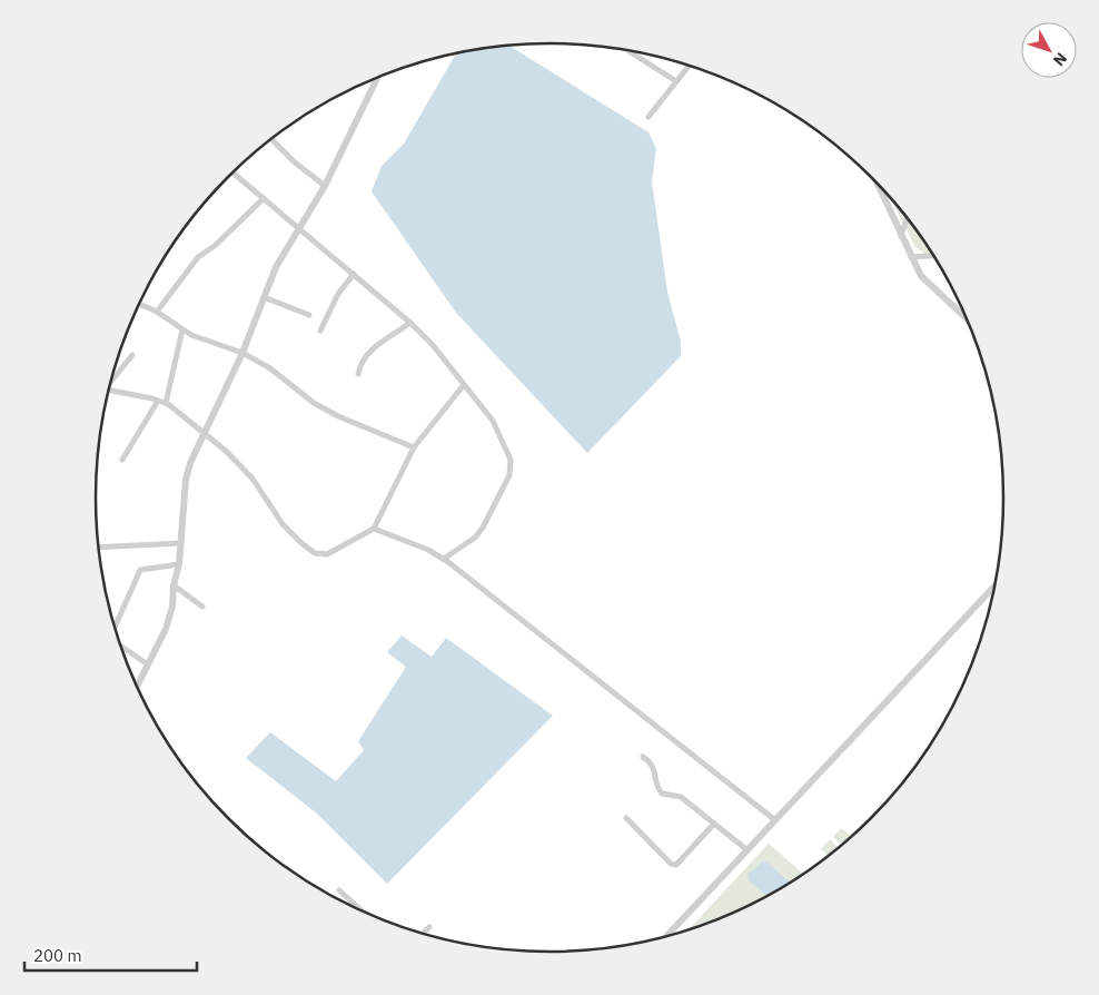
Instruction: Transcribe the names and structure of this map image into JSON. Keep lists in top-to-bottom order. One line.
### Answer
{"scale_bar":"200 m","north":"bottom right"}
